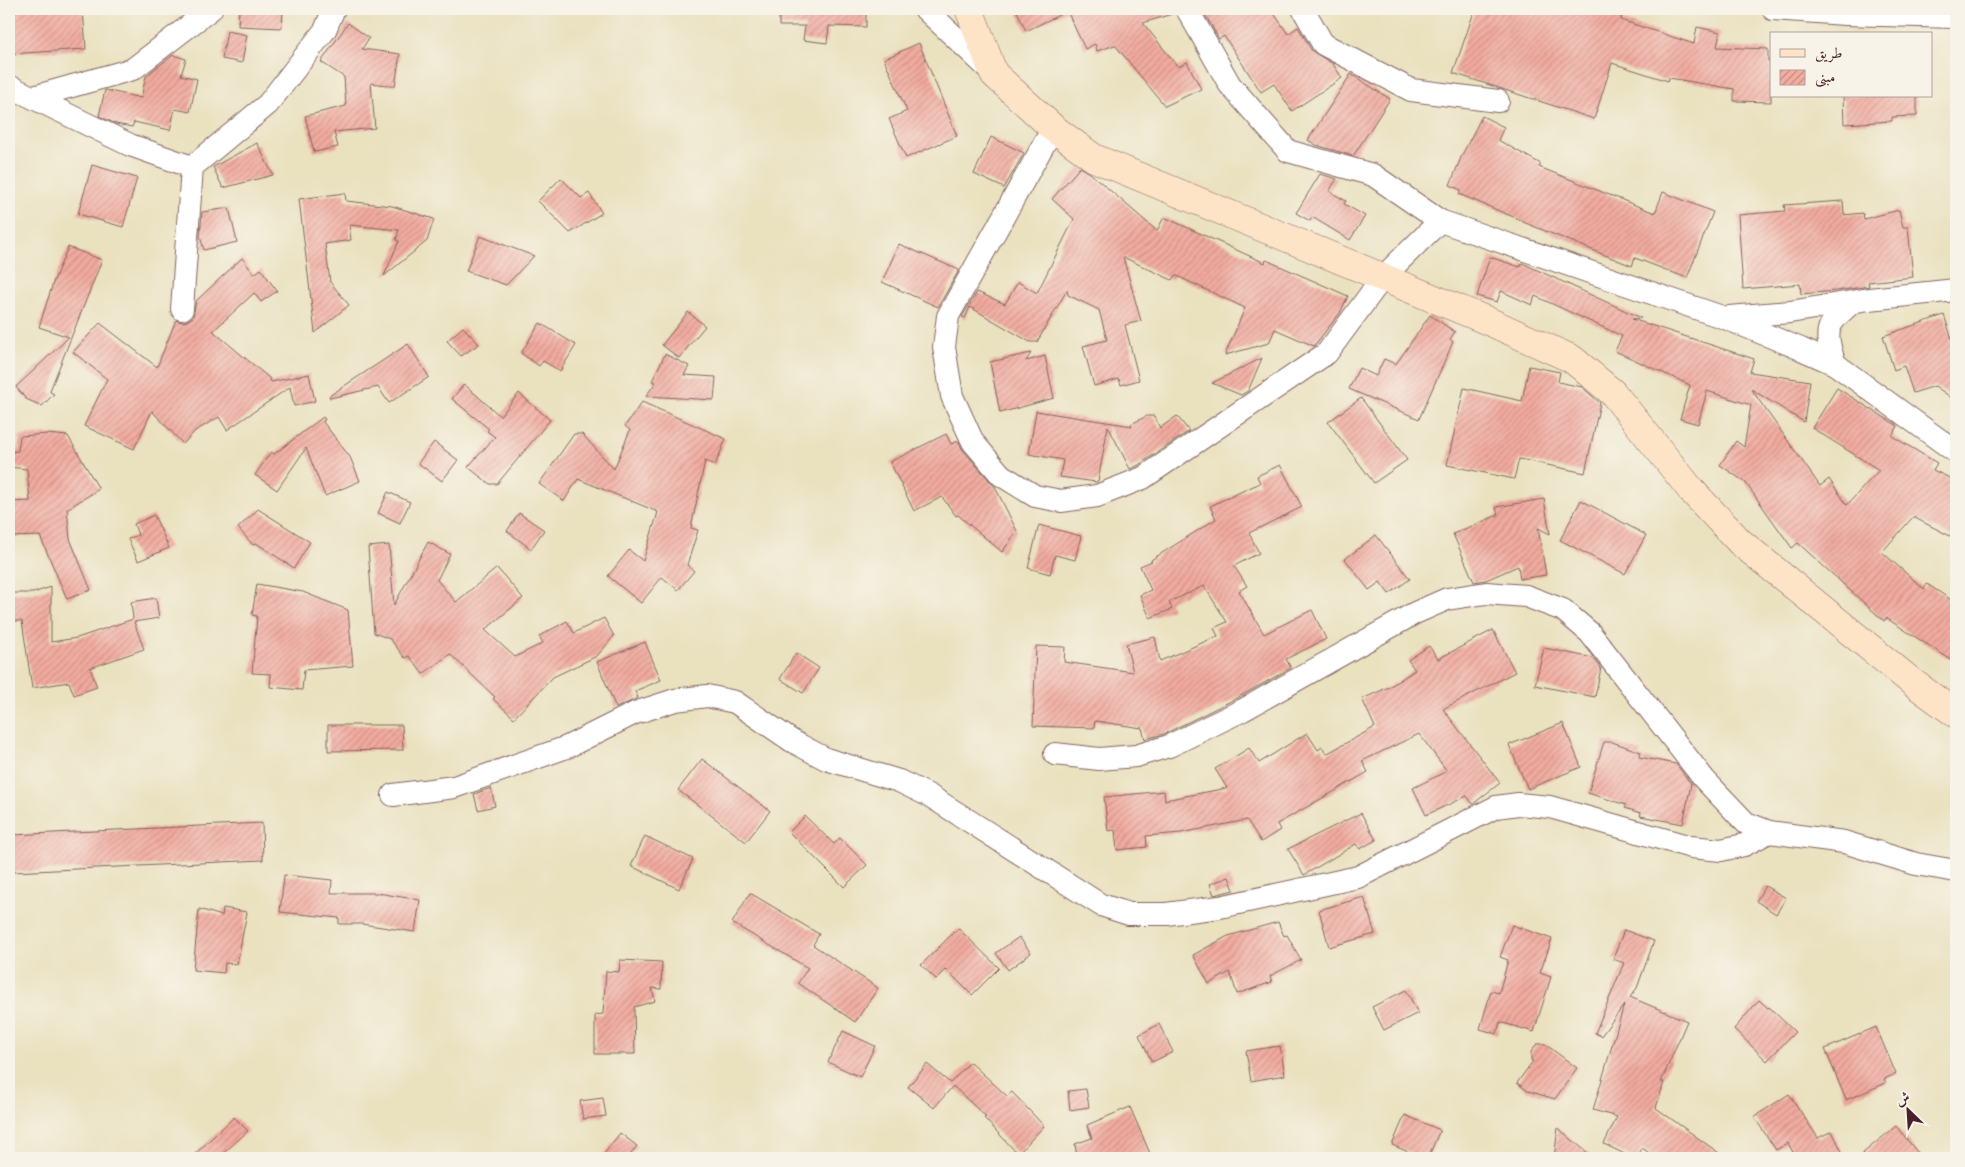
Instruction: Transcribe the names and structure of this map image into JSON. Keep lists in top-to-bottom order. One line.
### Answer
{"legend":["طريق","مبنى"],"north":"top left"}
